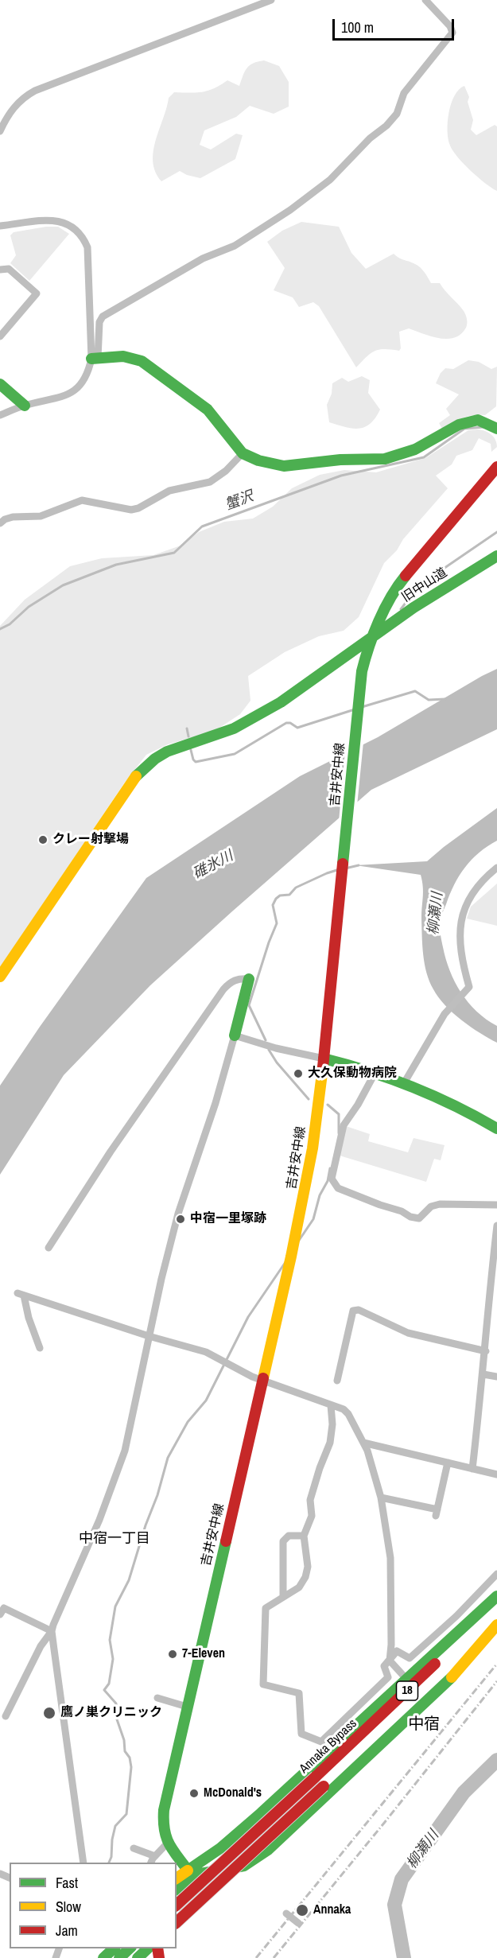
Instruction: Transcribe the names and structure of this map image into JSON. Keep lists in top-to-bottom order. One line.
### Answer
{"streets":{"main road":["旧中山道","吉井安中線","18","Annaka Bypass"]},"crossings":[["旧中山道","吉井安中線"]],"districts":["中宿一丁目","中宿"],"water":["蟹沢","碓氷川","柳瀬川"],"places":["クレー射撃場","大久保動物病院","中宿一里塚跡","7-Eleven","鷹ノ巣クリニック","McDonald's","Annaka"],"legend":["Fast","Slow","Jam"],"scale_bar":"100 m"}
